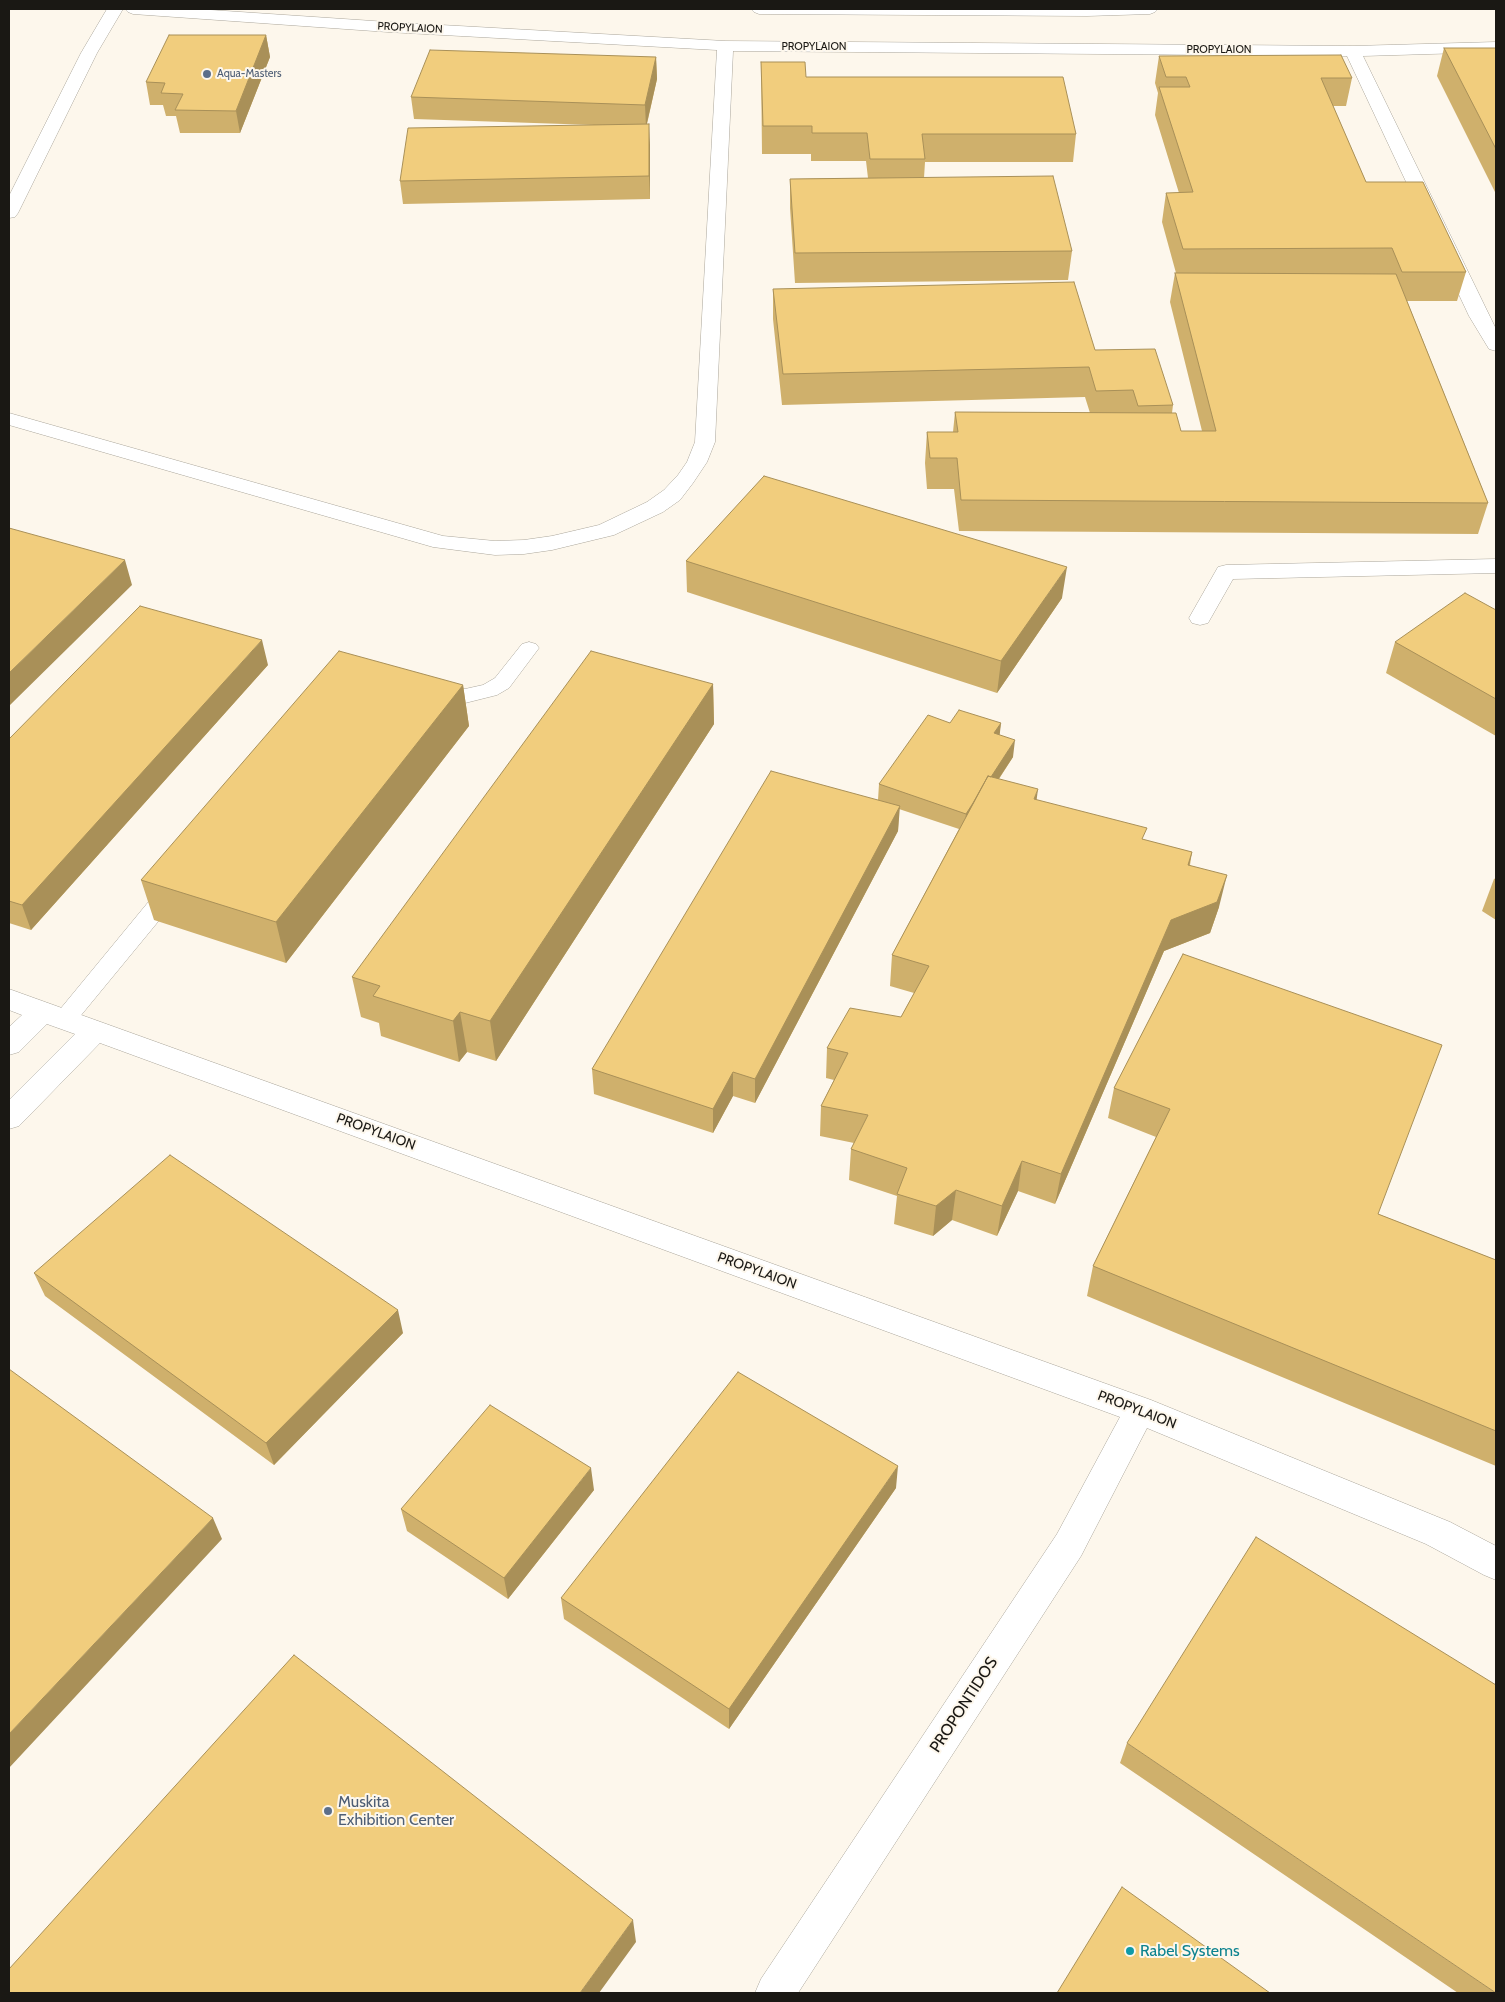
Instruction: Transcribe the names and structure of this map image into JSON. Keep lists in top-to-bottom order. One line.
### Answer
{"streets":{"main road":["PROPYLAION","PROPONTIDOS"]},"crossings":[["PROPYLAION","PROPONTIDOS"]],"places":["Aqua-Masters","Muskita Exhibition Center","Rabel Systems"]}
